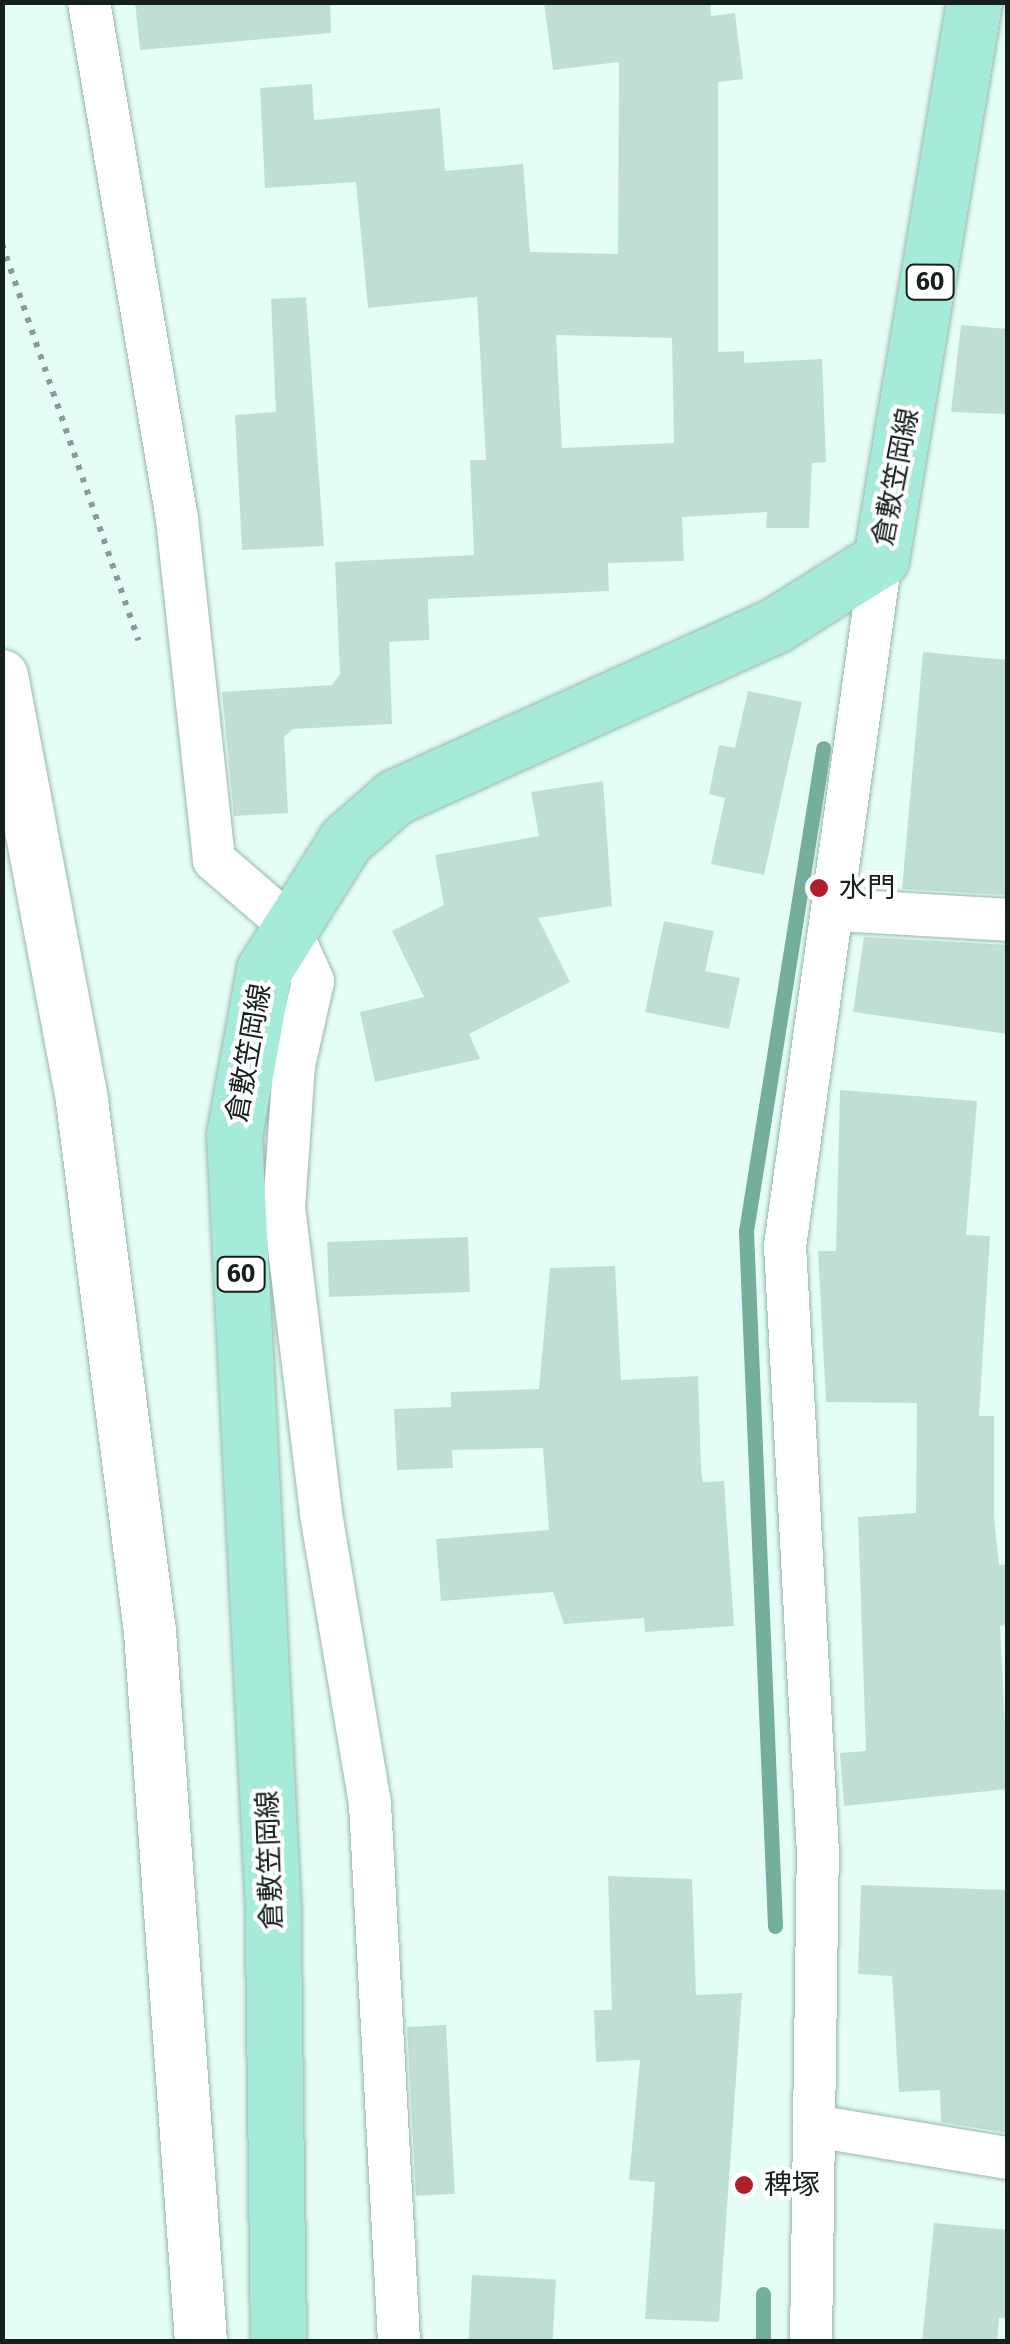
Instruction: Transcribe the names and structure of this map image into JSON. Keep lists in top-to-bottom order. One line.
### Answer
{"streets":{"main road":["60","倉敷笠岡線"]},"places":["水門","稗塚"]}
